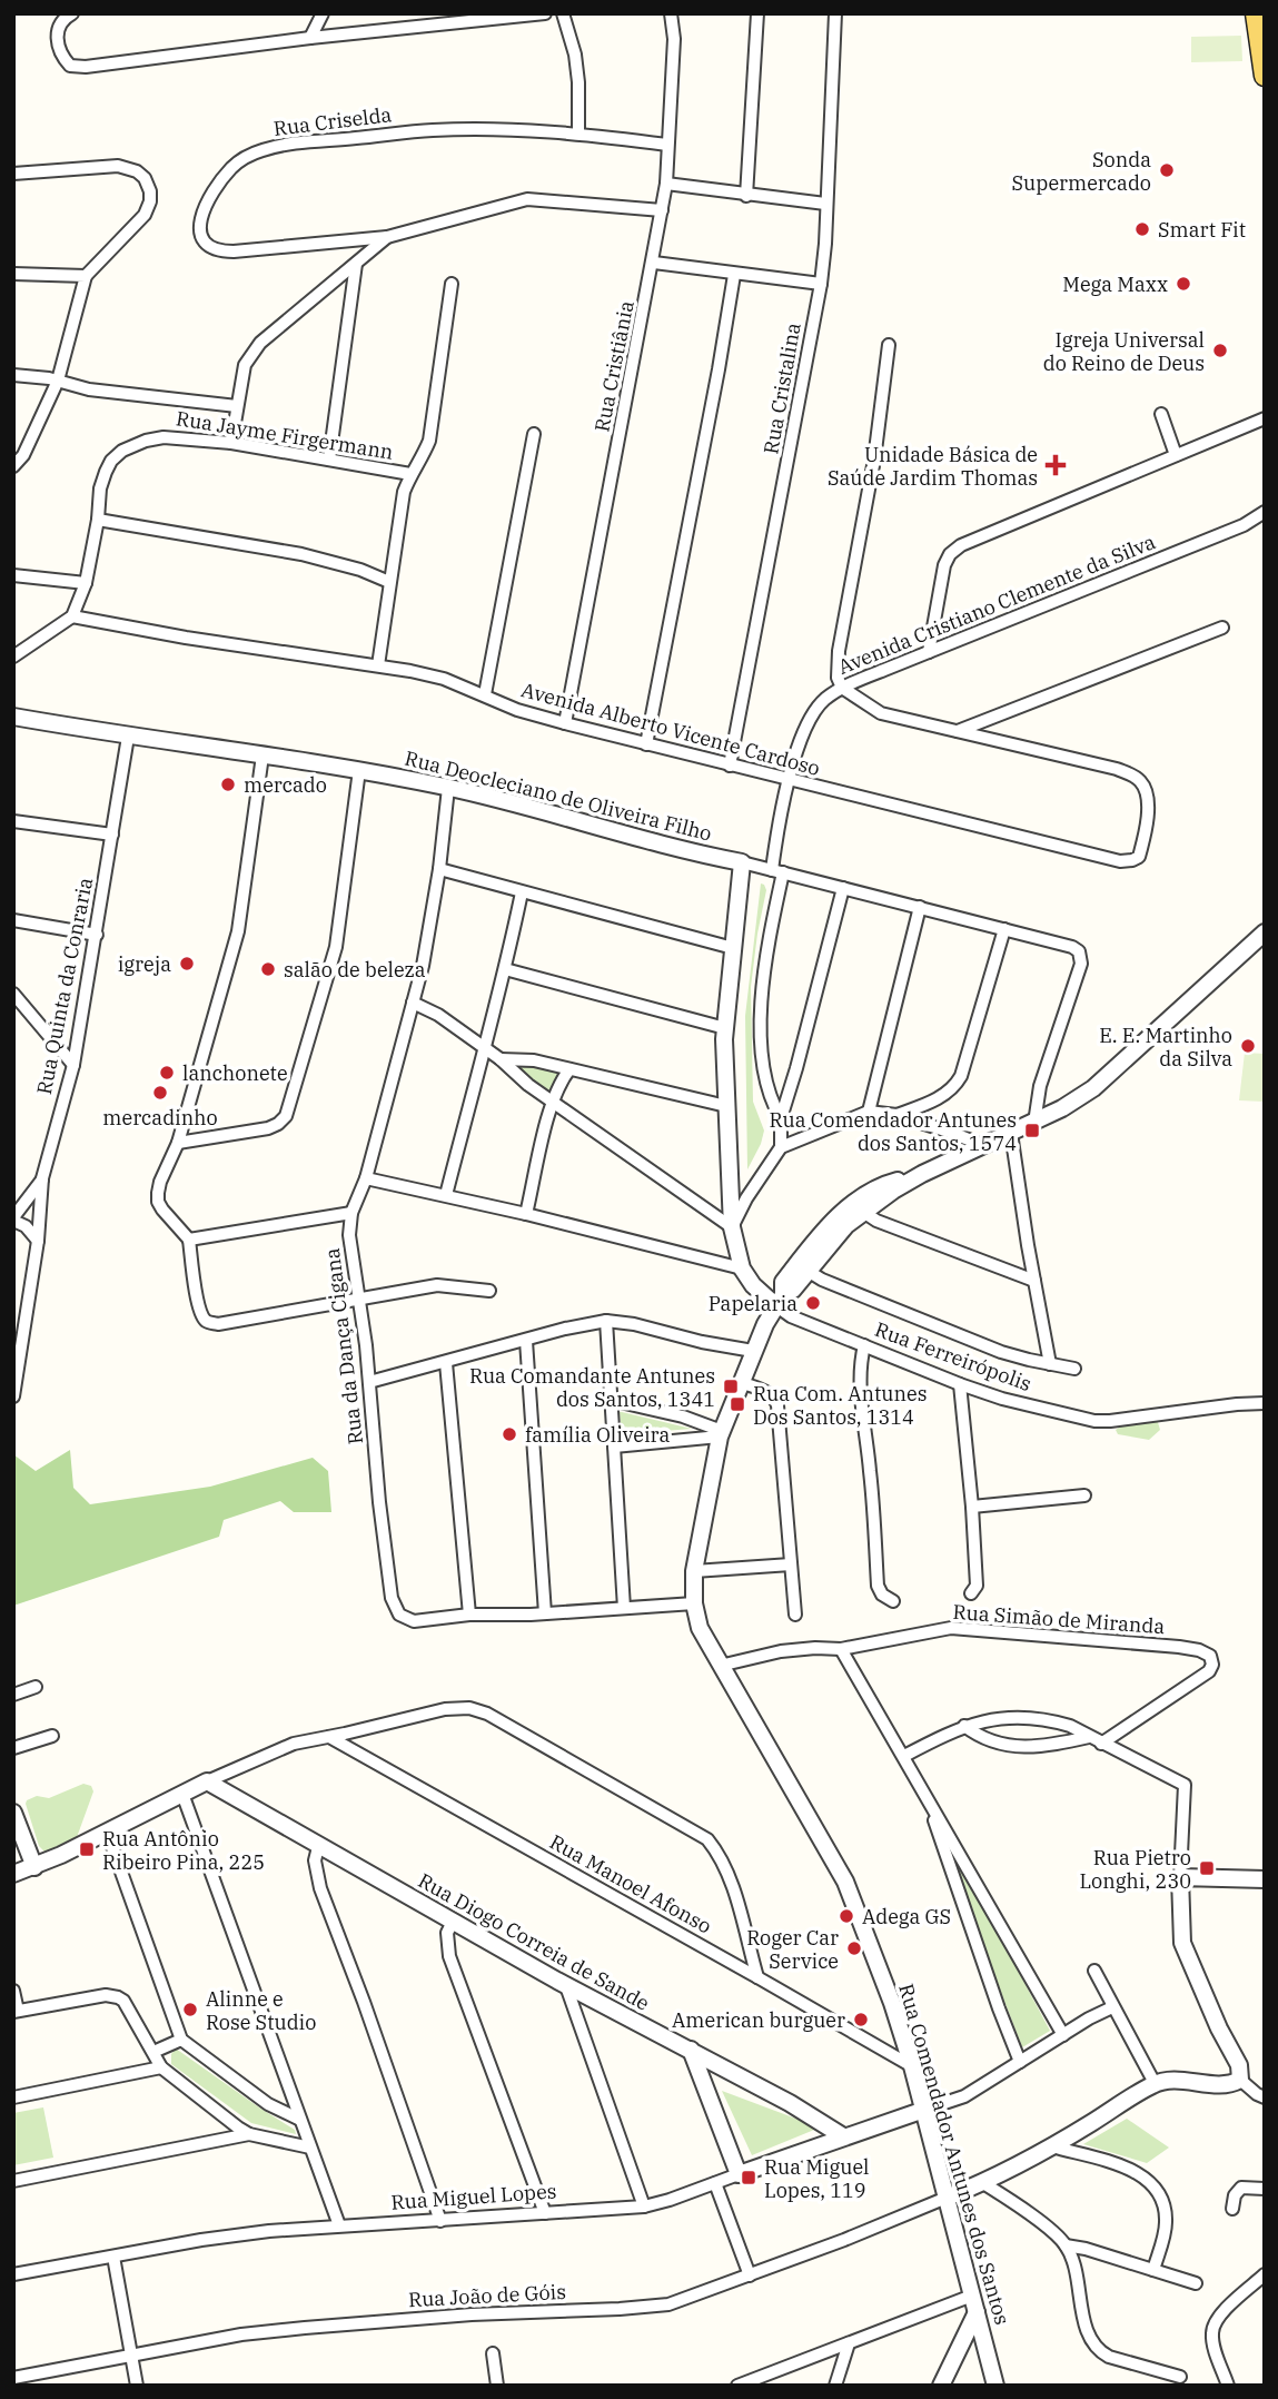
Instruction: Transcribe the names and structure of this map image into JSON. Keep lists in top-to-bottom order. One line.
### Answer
{"streets":{"street":["Rua Criselda","Rua Cristiânia","Rua Cristalina","Rua Jayme Firgermann","Avenida Cristiano Clemente da Silva","Avenida Alberto Vicente Cardoso","Rua Deocleciano de Oliveira Filho","Rua Quinta da Conraria","Rua da Dança Cigana","Rua Ferreirópolis","Rua Simão de Miranda","Rua Manoel Afonso","Rua Diogo Correia de Sande","Rua Comendador Antunes dos Santos","Rua Miguel Lopes","Rua João de Góis"]},"crossings":[["Rua Criselda","Rua Cristiânia"],["Rua Cristiânia","Avenida Alberto Vicente Cardoso"],["Rua Cristalina","Avenida Alberto Vicente Cardoso"],["Rua Jayme Firgermann","Avenida Alberto Vicente Cardoso"],["Avenida Cristiano Clemente da Silva","Avenida Alberto Vicente Cardoso"],["Avenida Cristiano Clemente da Silva","Rua Deocleciano de Oliveira Filho"],["Rua Deocleciano de Oliveira Filho","Rua Quinta da Conraria"],["Rua Deocleciano de Oliveira Filho","Rua da Dança Cigana"],["Rua Deocleciano de Oliveira Filho","Rua Comendador Antunes dos Santos"],["Rua da Dança Cigana","Rua Comendador Antunes dos Santos"],["Rua Ferreirópolis","Rua Comendador Antunes dos Santos"],["Rua Simão de Miranda","Rua Comendador Antunes dos Santos"],["Rua Manoel Afonso","Rua Comendador Antunes dos Santos"],["Rua Diogo Correia de Sande","Rua Miguel Lopes"],["Rua Comendador Antunes dos Santos","Rua Miguel Lopes"],["Rua Comendador Antunes dos Santos","Rua João de Góis"]],"places":{"other":["Sonda Supermercado","Smart Fit","Mega Maxx","Igreja Universal do Reino de Deus","mercado","igreja","salão de beleza","E. E. Martinho da Silva","lanchonete","mercadinho","Papelaria","família Oliveira","Adega GS","Roger Car Service","Alinne e Rose Studio","American burguer"],"health":["Unidade Básica de Saúde Jardim Thomas"],"transit":["Rua Comendador Antunes dos Santos, 1574","Rua Comandante Antunes dos Santos, 1341","Rua Com. Antunes Dos Santos, 1314","Rua Antônio Ribeiro Pina, 225","Rua Pietro Longhi, 230","Rua Miguel Lopes, 119"]}}
